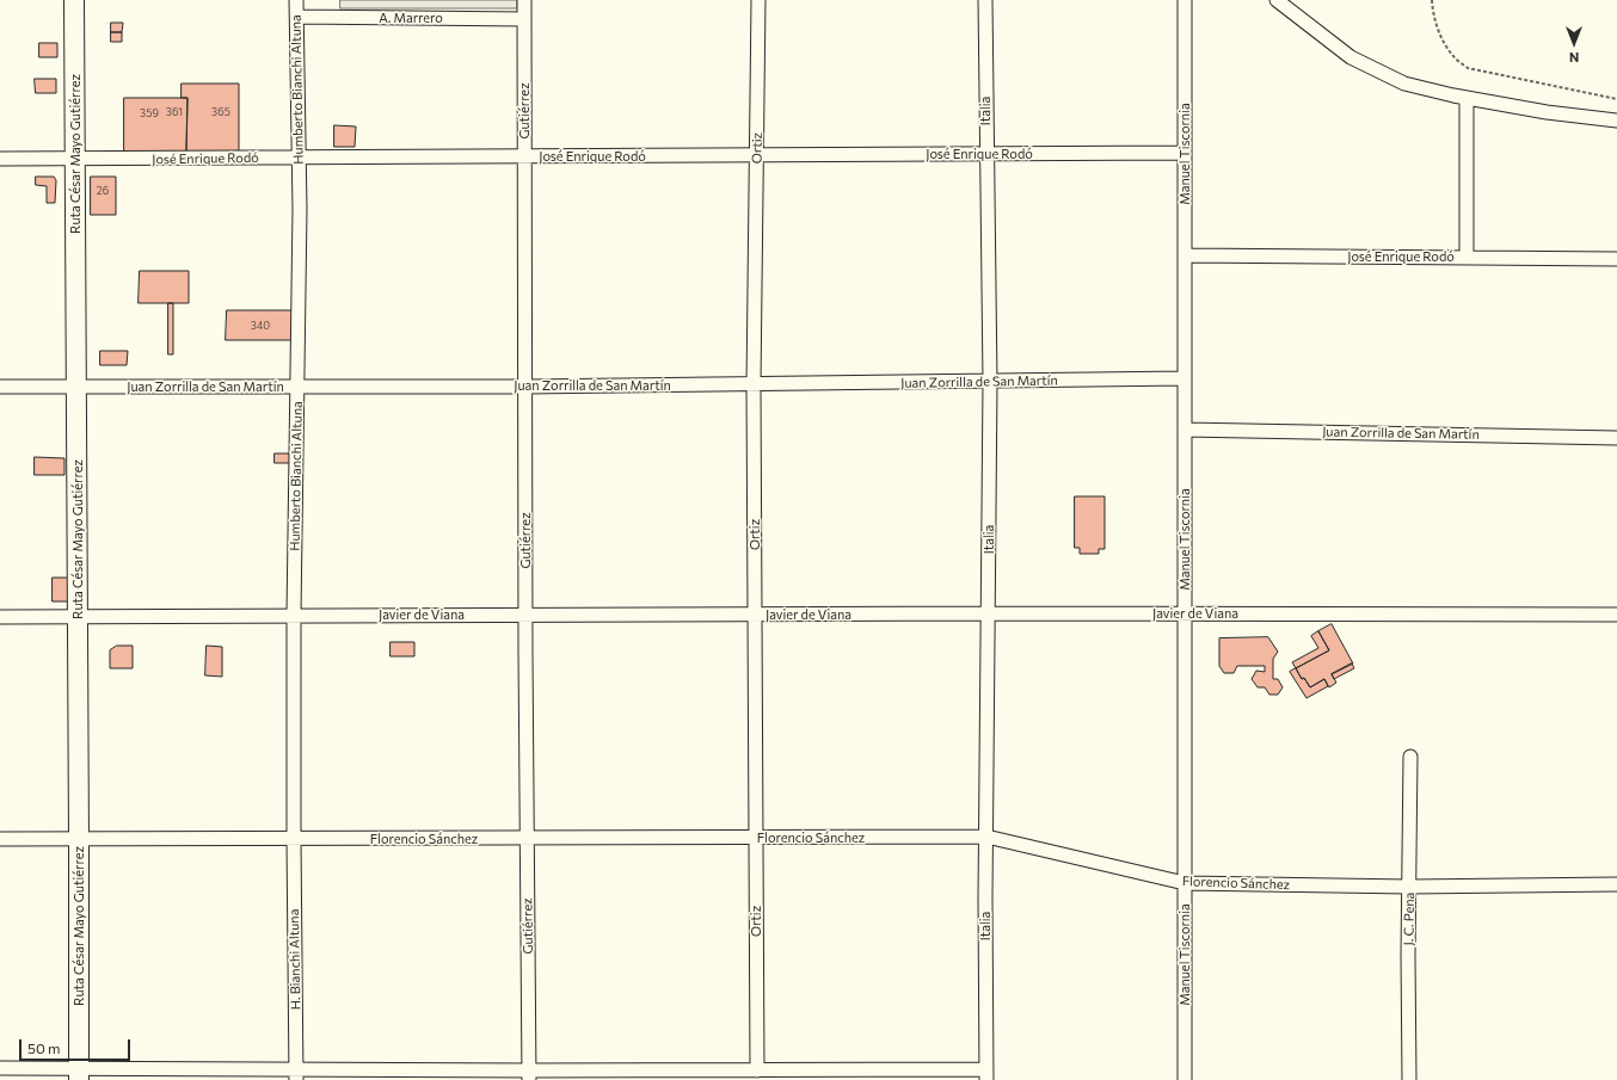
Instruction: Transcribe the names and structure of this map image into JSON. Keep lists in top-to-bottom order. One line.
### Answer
{"streets":{"street":["A. Marrero","Humberto Bianchi Altuna","Gutiérrez","Italia","Ortiz","Ruta César Mayo Gutiérrez","José Enrique Rodó","Manuel Tiscornia","Juan Zorrilla de San Martín","Javier de Viana","Florencio Sánchez","J. C. Pena","H. Bianchi Altuna"]},"crossings":[["A. Marrero","Humberto Bianchi Altuna"],["A. Marrero","Gutiérrez"],["Humberto Bianchi Altuna","José Enrique Rodó"],["Humberto Bianchi Altuna","Juan Zorrilla de San Martín"],["Humberto Bianchi Altuna","Javier de Viana"],["Humberto Bianchi Altuna","Florencio Sánchez"],["Humberto Bianchi Altuna","H. Bianchi Altuna"],["Gutiérrez","José Enrique Rodó"],["Gutiérrez","Juan Zorrilla de San Martín"],["Gutiérrez","Javier de Viana"],["Gutiérrez","Florencio Sánchez"],["Italia","José Enrique Rodó"],["Italia","Juan Zorrilla de San Martín"],["Italia","Javier de Viana"],["Italia","Florencio Sánchez"],["Ortiz","José Enrique Rodó"],["Ortiz","Juan Zorrilla de San Martín"],["Ortiz","Javier de Viana"],["Ortiz","Florencio Sánchez"],["Ruta César Mayo Gutiérrez","José Enrique Rodó"],["Ruta César Mayo Gutiérrez","Juan Zorrilla de San Martín"],["Ruta César Mayo Gutiérrez","Javier de Viana"],["Ruta César Mayo Gutiérrez","Florencio Sánchez"],["José Enrique Rodó","Manuel Tiscornia"],["Manuel Tiscornia","Juan Zorrilla de San Martín"],["Manuel Tiscornia","Javier de Viana"],["Manuel Tiscornia","Florencio Sánchez"],["Florencio Sánchez","J. C. Pena"],["Florencio Sánchez","H. Bianchi Altuna"]],"house_numbers":["361","365","359","26","340"],"scale_bar":"50 m","north":"bottom"}
